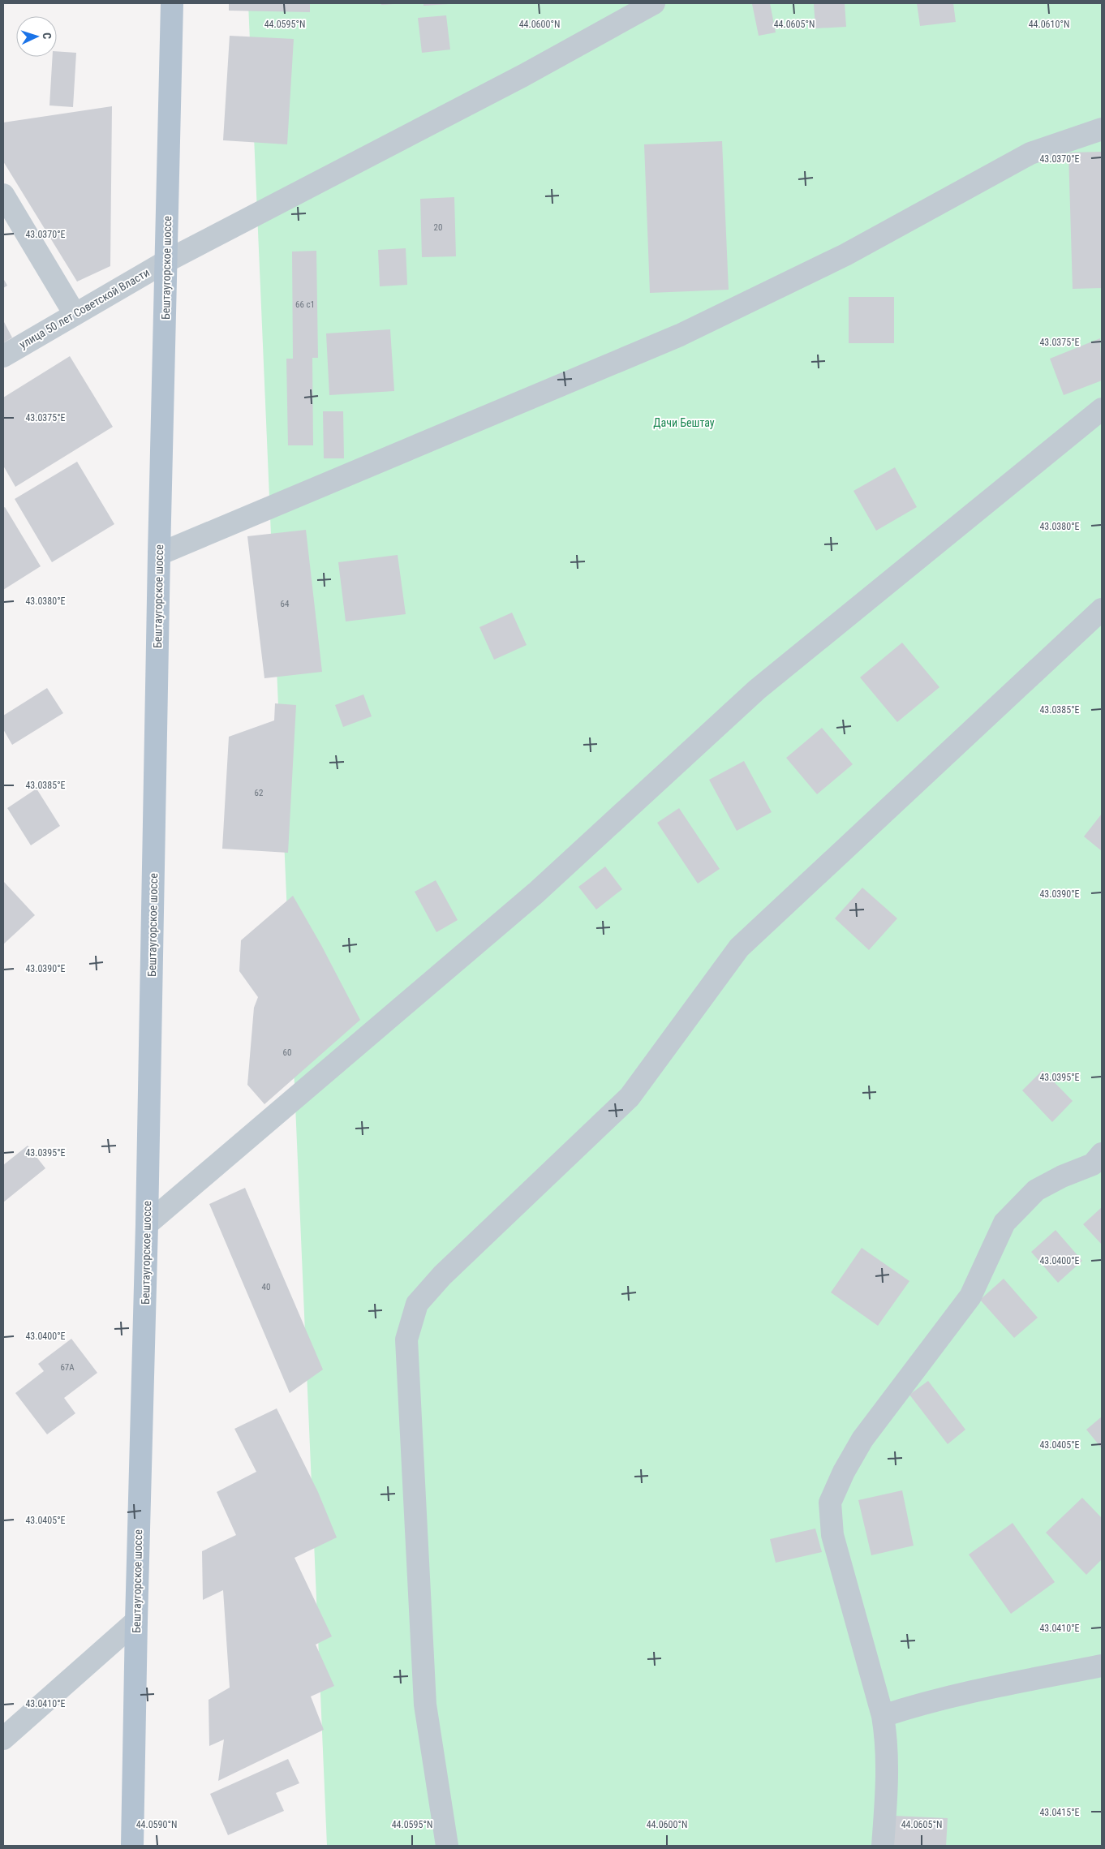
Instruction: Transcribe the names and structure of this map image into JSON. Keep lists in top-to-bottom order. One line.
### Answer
{"streets":{"main road":["Бештаугорское шоссе"],"street":["улица 50 лет Советской Власти"]},"crossings":[["Бештаугорское шоссе","улица 50 лет Советской Власти"]],"parks":["Дачи Бештау"],"house_numbers":["20","66 с1","64","62","60","40","67А"],"north":"right","coordinates":["44.0595°N","44.0600°N","44.0605°N","44.0610°N","43.0370°E","43.0375°E","43.0380°E","43.0385°E","43.0390°E","43.0395°E","43.0400°E","43.0405°E","43.0410°E","43.0415°E","44.0590°N"]}
